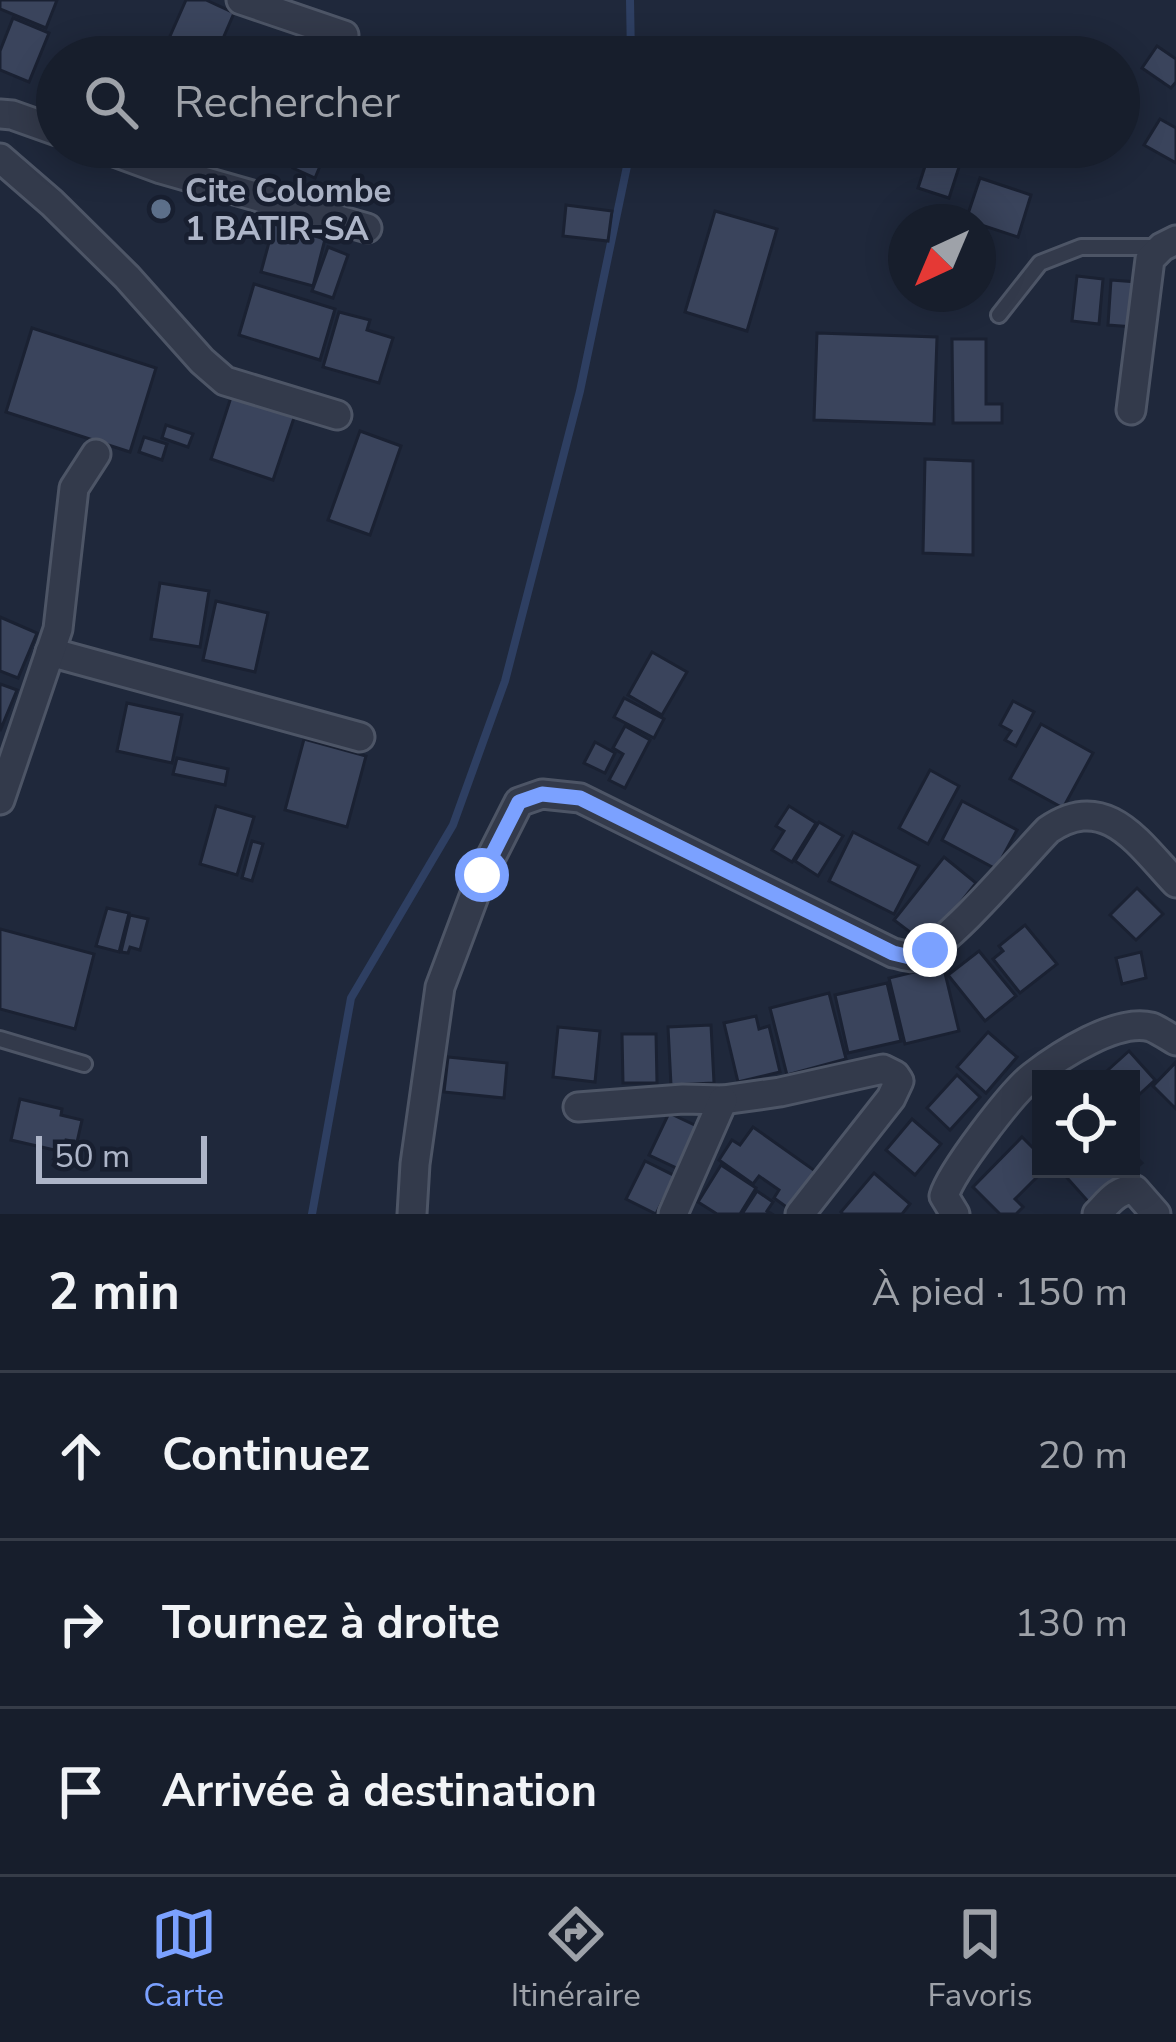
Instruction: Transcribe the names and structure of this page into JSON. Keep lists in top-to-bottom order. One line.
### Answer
{"places":["Cite Colombe 1 BATIR-SA"],"scale_bar":"50 m","north":"bottom left","page":{"search":"Rechercher","scale":"50 m","heading":["2 min","À pied · 150 m"],"list":[["Continuez","20 m"],["Tournez à droite","130 m"],"Arrivée à destination"],"nav":["Carte","Itinéraire","Favoris"]}}
